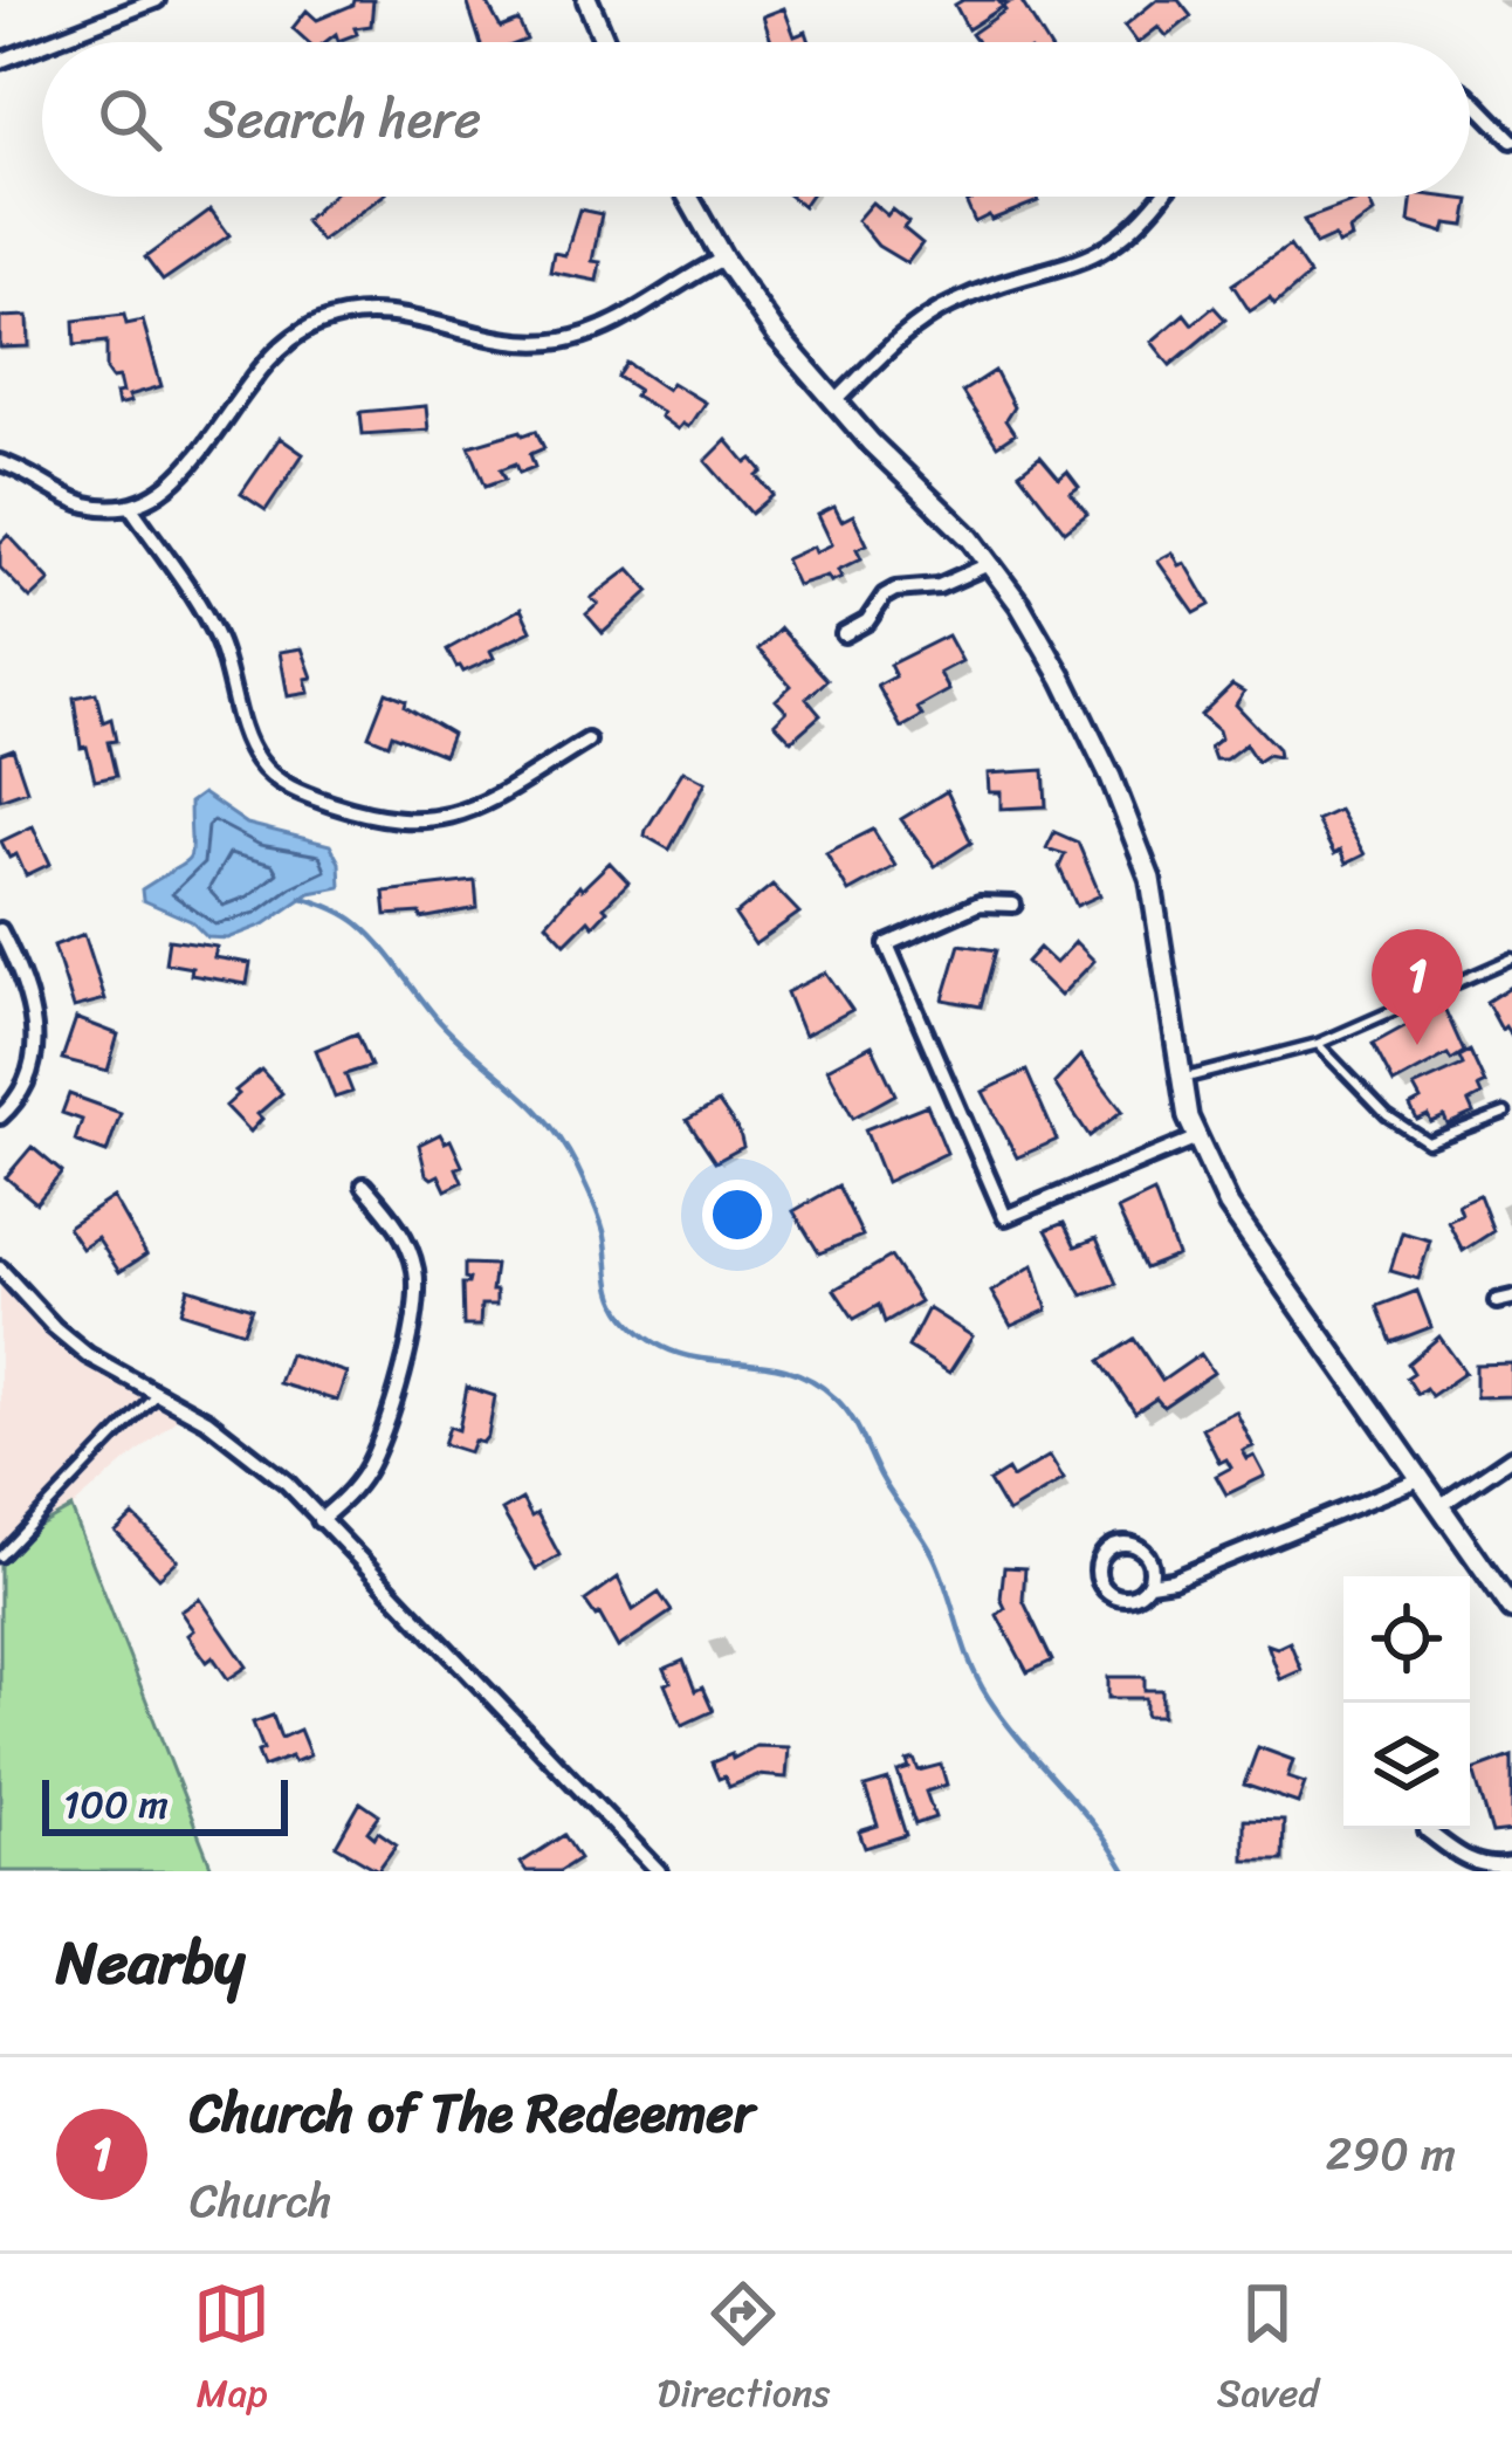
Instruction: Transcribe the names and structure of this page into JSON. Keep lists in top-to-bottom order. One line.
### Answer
{"scale_bar":"100 m","page":{"search":"Search here","pins":"1","scale":"100 m","heading":"Nearby","list":[{"mark":"1","name":"Church of The Redeemer","note":"Church","value":"290 m"}],"nav":["Map","Directions","Saved"]}}
